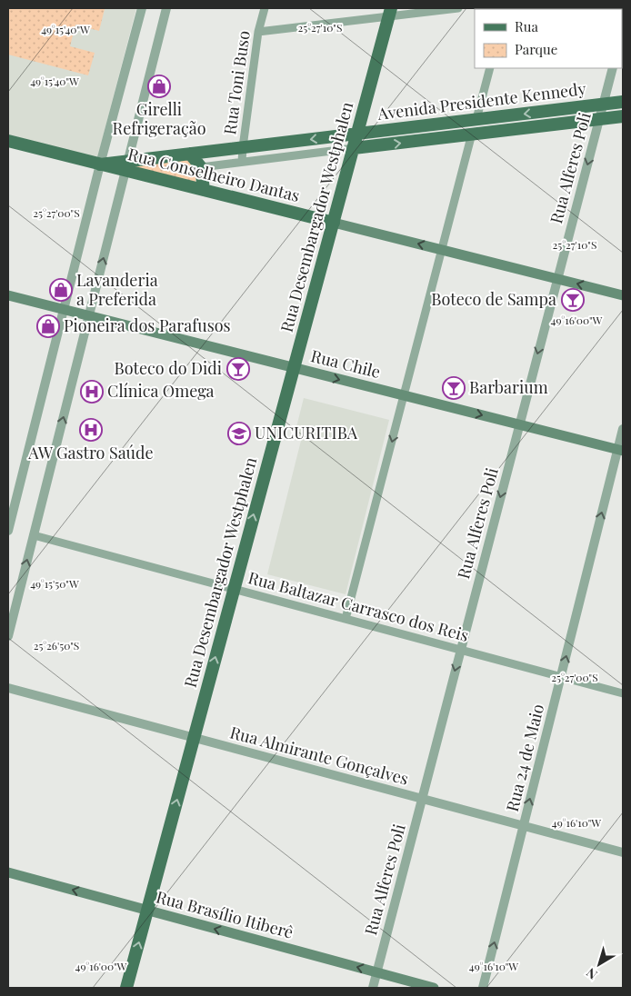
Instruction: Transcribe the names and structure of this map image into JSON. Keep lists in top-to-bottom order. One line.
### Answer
{"streets":{"main road":["Avenida Presidente Kennedy","Rua Conselheiro Dantas","Rua Desembargador Westphalen","Rua Chile","Rua Brasílio Itiberê"],"street":["Rua Toni Buso","Rua Alferes Poli","Rua Baltazar Carrasco dos Reis","Rua Almirante Gonçalves","Rua 24 de Maio"]},"crossings":[["Rua Toni Buso","Avenida Presidente Kennedy"],["Avenida Presidente Kennedy","Rua Alferes Poli"],["Avenida Presidente Kennedy","Rua Conselheiro Dantas"],["Avenida Presidente Kennedy","Rua Desembargador Westphalen"],["Rua Alferes Poli","Rua Conselheiro Dantas"],["Rua Alferes Poli","Rua Chile"],["Rua Alferes Poli","Rua Baltazar Carrasco dos Reis"],["Rua Alferes Poli","Rua Almirante Gonçalves"],["Rua Alferes Poli","Rua Brasílio Itiberê"],["Rua Conselheiro Dantas","Rua Desembargador Westphalen"],["Rua Desembargador Westphalen","Rua Chile"],["Rua Desembargador Westphalen","Rua Baltazar Carrasco dos Reis"],["Rua Desembargador Westphalen","Rua Almirante Gonçalves"],["Rua Desembargador Westphalen","Rua Brasílio Itiberê"],["Rua Chile","Rua 24 de Maio"],["Rua Baltazar Carrasco dos Reis","Rua 24 de Maio"],["Rua Almirante Gonçalves","Rua 24 de Maio"]],"one_way":["Rua Alferes Poli","Rua Desembargador Westphalen","Rua Chile","Rua 24 de Maio","Rua Brasílio Itiberê"],"places":{"shop":["Girelli Refrigeração","Lavanderia a Preferida","Pioneira dos Parafusos"],"bar":["Boteco de Sampa","Boteco do Didi","Barbarium"],"hospital":["Clínica Omega","AW Gastro Saúde"],"school or university":["UNICURITIBA"]},"legend":["Rua","Parque"],"north":"bottom left","coordinates":["25°27'10\"S","49°15'40\"W","25°27'00\"S","49°16'00\"W","49°15'50\"W","25°26'50\"S","49°16'10\"W"]}
